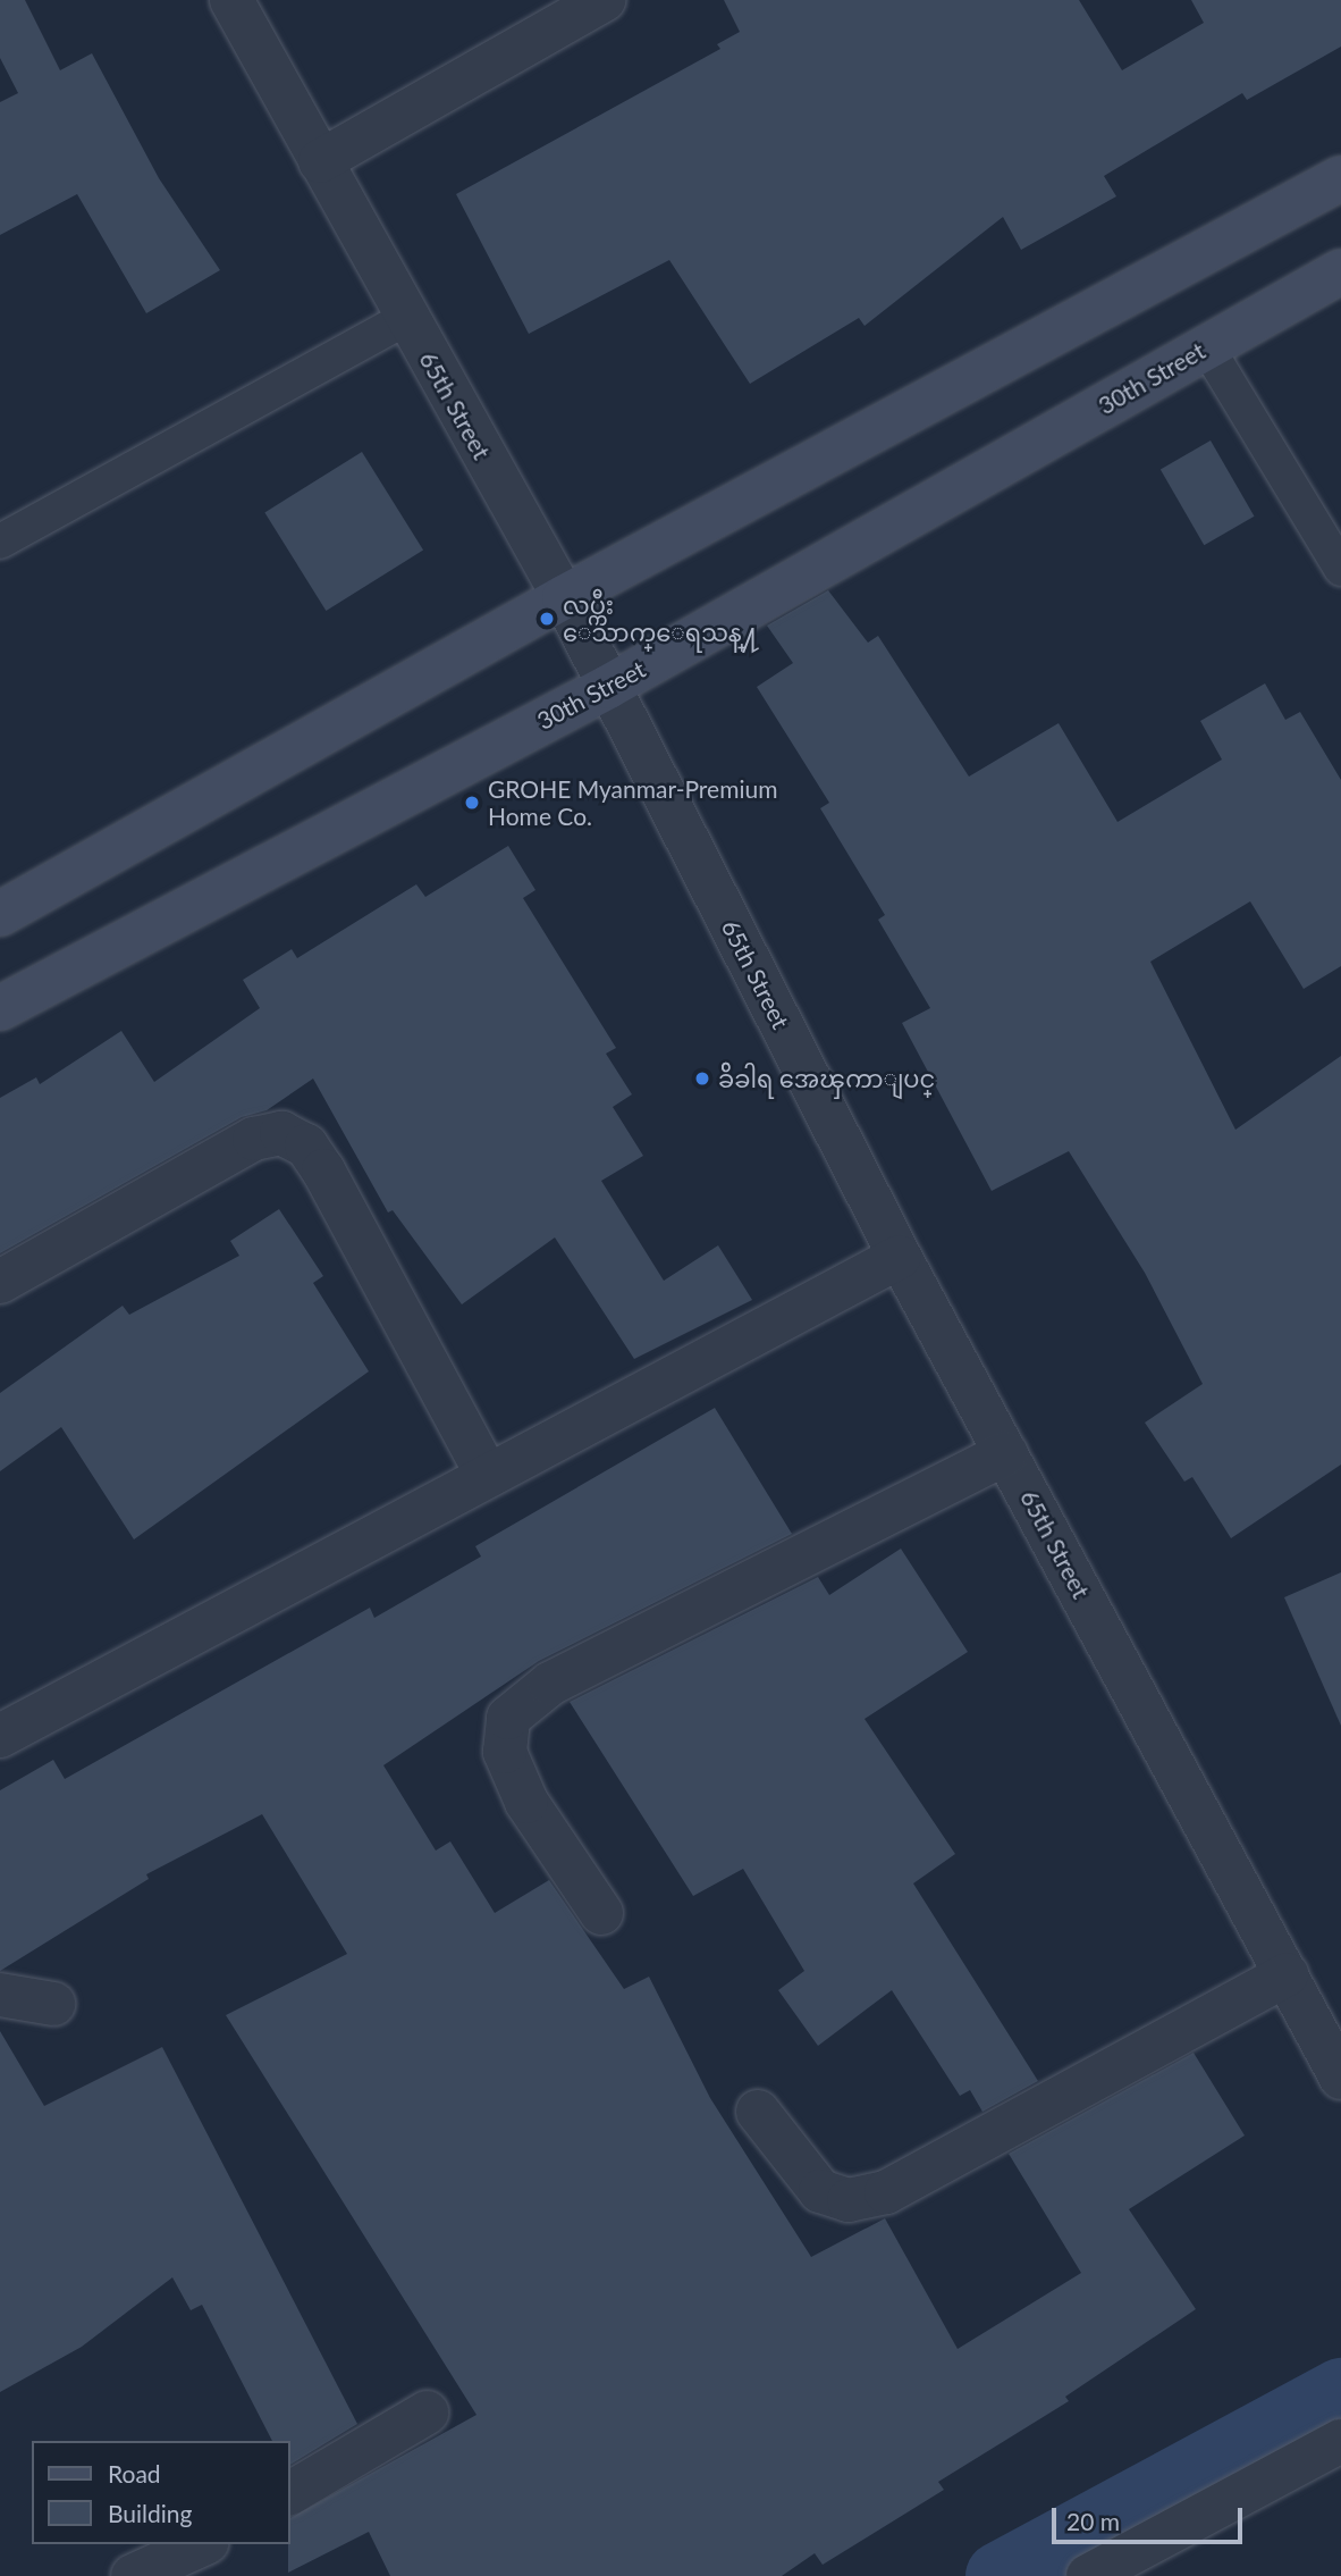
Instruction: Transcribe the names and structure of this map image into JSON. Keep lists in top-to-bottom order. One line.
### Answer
{"streets":{"main road":["30th Street"],"street":["65th Street"]},"crossings":[["30th Street","65th Street"]],"places":["လပ္ကီး ေသာက္ေရသန္႔","GROHE Myanmar-Premium Home Co.","ခ်ိခါရ အေၾကာျပင္"],"legend":["Road","Building"],"scale_bar":"20 m"}
